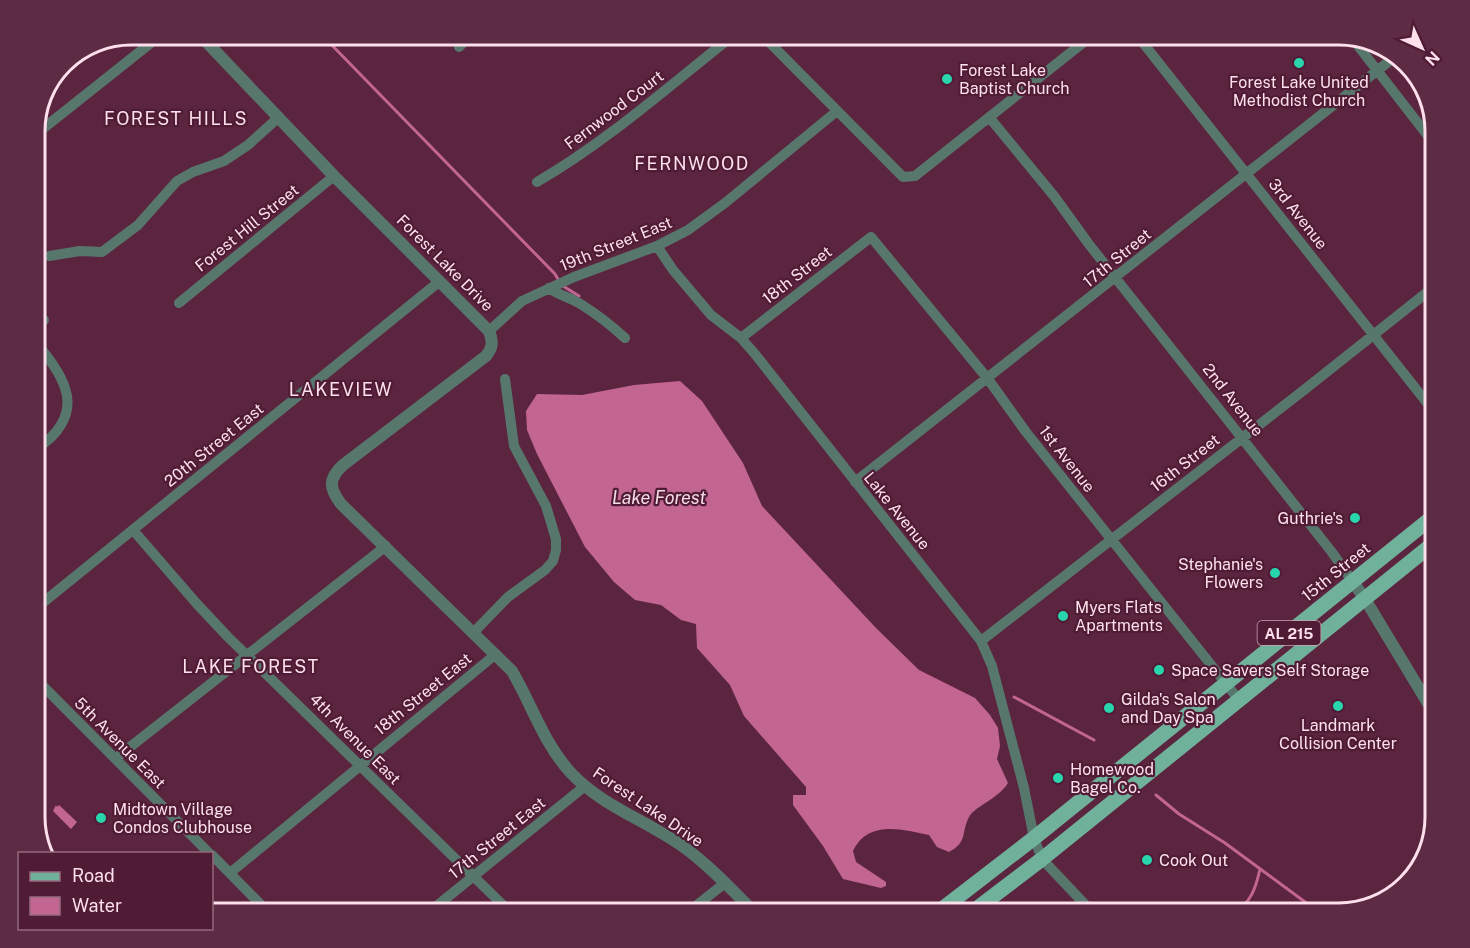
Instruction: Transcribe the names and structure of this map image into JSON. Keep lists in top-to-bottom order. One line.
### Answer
{"streets":{"main road":["15th Street","AL 215"],"street":["Fernwood Court","3rd Avenue","Forest Hill Street","19th Street East","17th Street","Forest Lake Drive","18th Street","2nd Avenue","20th Street East","1st Avenue","16th Street","Lake Avenue","18th Street East","4th Avenue East","5th Avenue East","17th Street East"]},"crossings":[["3rd Avenue","17th Street"],["3rd Avenue","16th Street"],["Forest Hill Street","Forest Lake Drive"],["19th Street East","Forest Lake Drive"],["19th Street East","Lake Avenue"],["17th Street","2nd Avenue"],["17th Street","1st Avenue"],["17th Street","Lake Avenue"],["Forest Lake Drive","20th Street East"],["Forest Lake Drive","18th Street East"],["Forest Lake Drive","17th Street East"],["18th Street","1st Avenue"],["18th Street","Lake Avenue"],["2nd Avenue","16th Street"],["2nd Avenue","15th Street"],["2nd Avenue","AL 215"],["20th Street East","4th Avenue East"],["1st Avenue","16th Street"],["1st Avenue","15th Street"],["1st Avenue","AL 215"],["16th Street","Lake Avenue"],["Lake Avenue","15th Street"],["Lake Avenue","AL 215"],["15th Street","AL 215"],["18th Street East","4th Avenue East"],["18th Street East","5th Avenue East"],["4th Avenue East","17th Street East"]],"districts":["FOREST HILLS","FERNWOOD","LAKEVIEW","LAKE FOREST"],"water":["Lake Forest"],"places":["Forest Lake United Methodist Church","Forest Lake Baptist Church","Guthrie's","Stephanie's Flowers","Myers Flats Apartments","Space Savers Self Storage","Landmark Collision Center","Gilda's Salon and Day Spa","Homewood Bagel Co.","Midtown Village Condos Clubhouse","Cook Out"],"legend":["Road","Water"],"north":"bottom right"}
